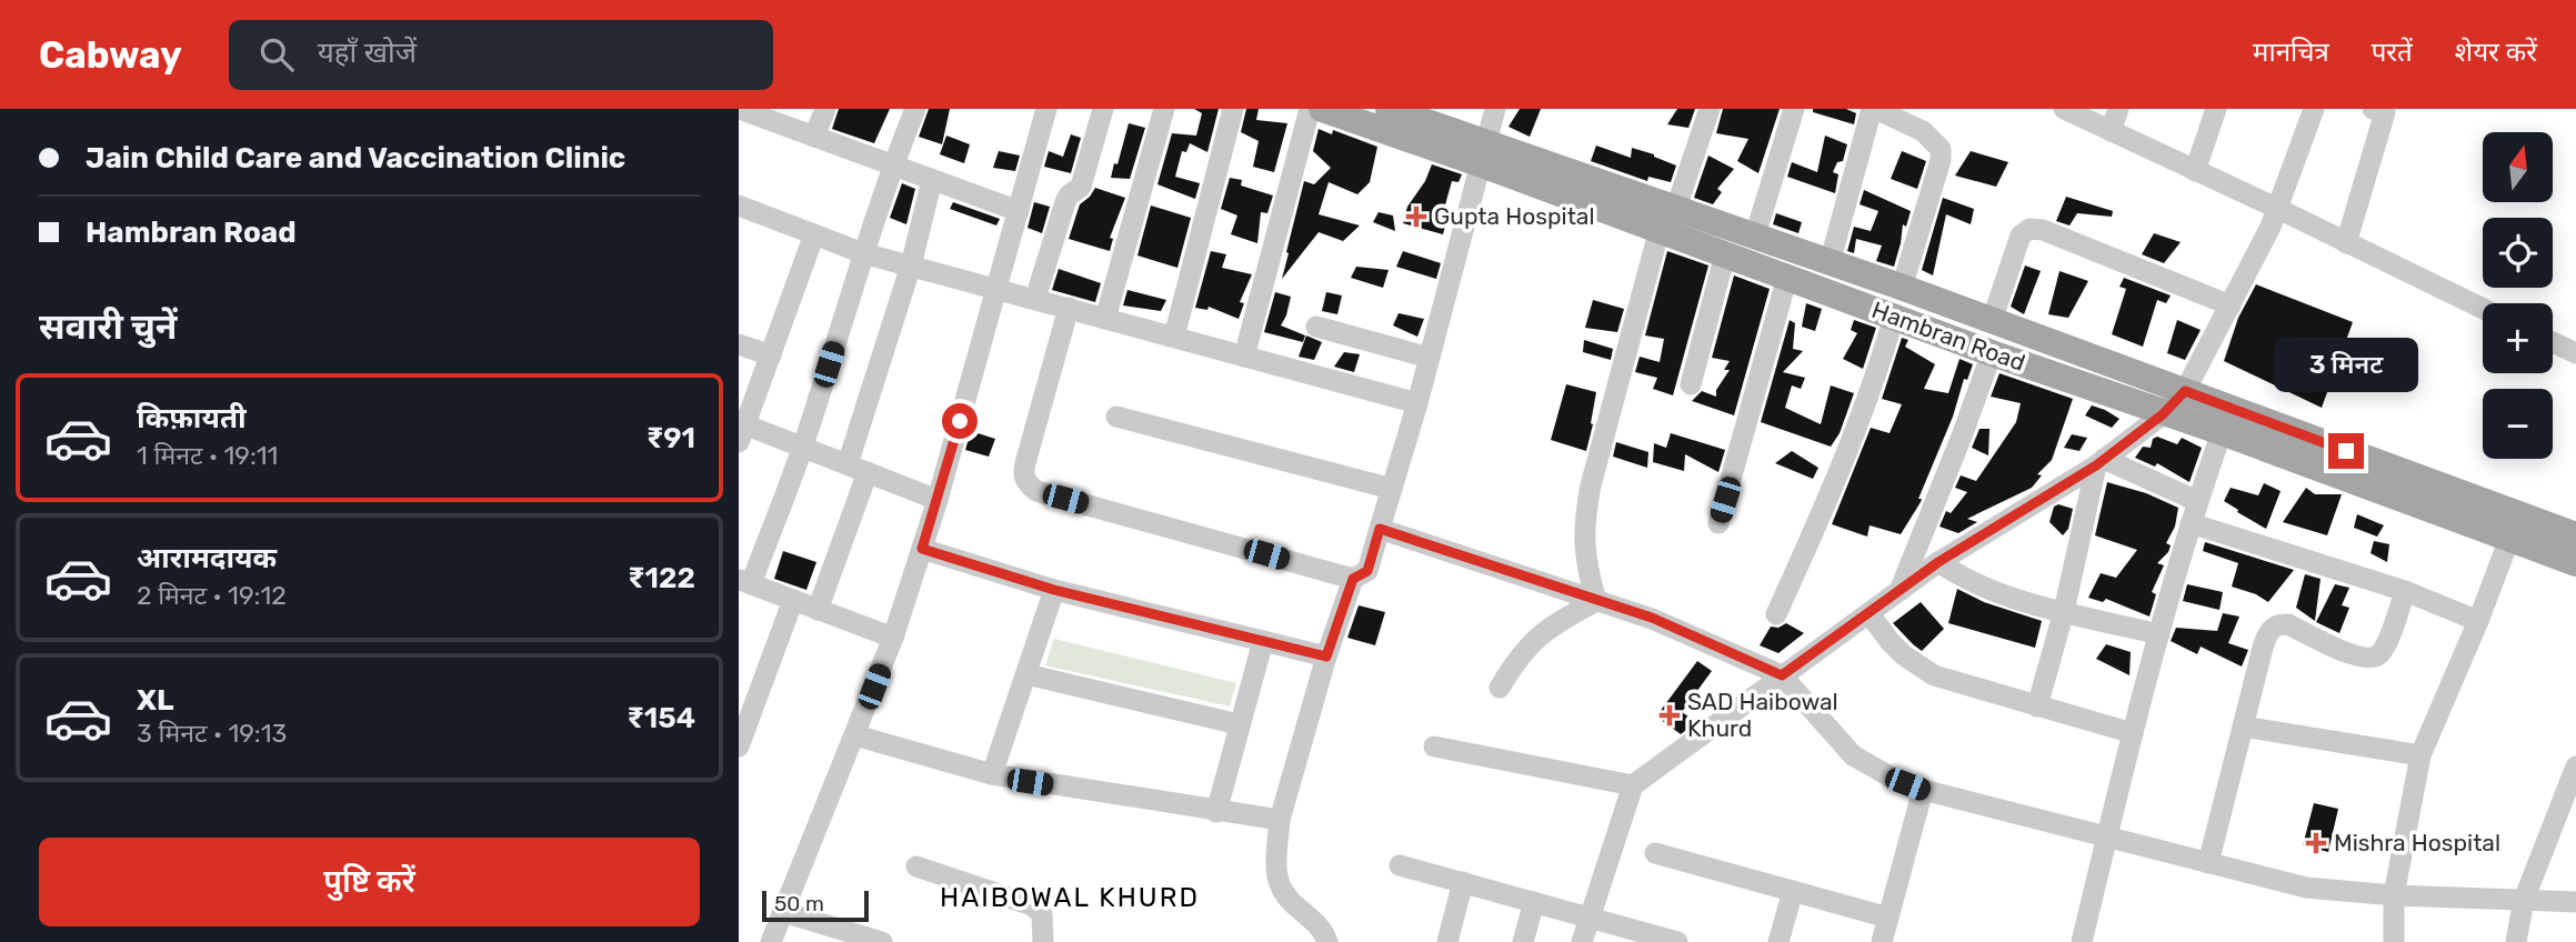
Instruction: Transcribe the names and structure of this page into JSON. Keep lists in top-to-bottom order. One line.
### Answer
{"streets":{"main road":["Hambran Road"]},"districts":["HAIBOWAL KHURD"],"places":{"health":["Gupta Hospital","SAD Haibowal Khurd","Mishra Hospital"]},"scale_bar":"50 m","north":"top","page":{"header":"Cabway","search":"यहाँ खोजें","nav":["मानचित्र","परतें","शेयर करें"],"banner":["Jain Child Care and Vaccination Clinic","Hambran Road"],"map_buttons":["+","−"],"heading":"सवारी चुनें","bubble":"3 मिनट","list":[{"name":"किफ़ायती","note":"1 मिनट · 19:11","value":"₹91"},{"name":"आरामदायक","note":"2 मिनट · 19:12","value":"₹122"},{"name":"XL","note":"3 मिनट · 19:13","value":"₹154"}],"buttons":"पुष्टि करें","scale":"50 m"}}
